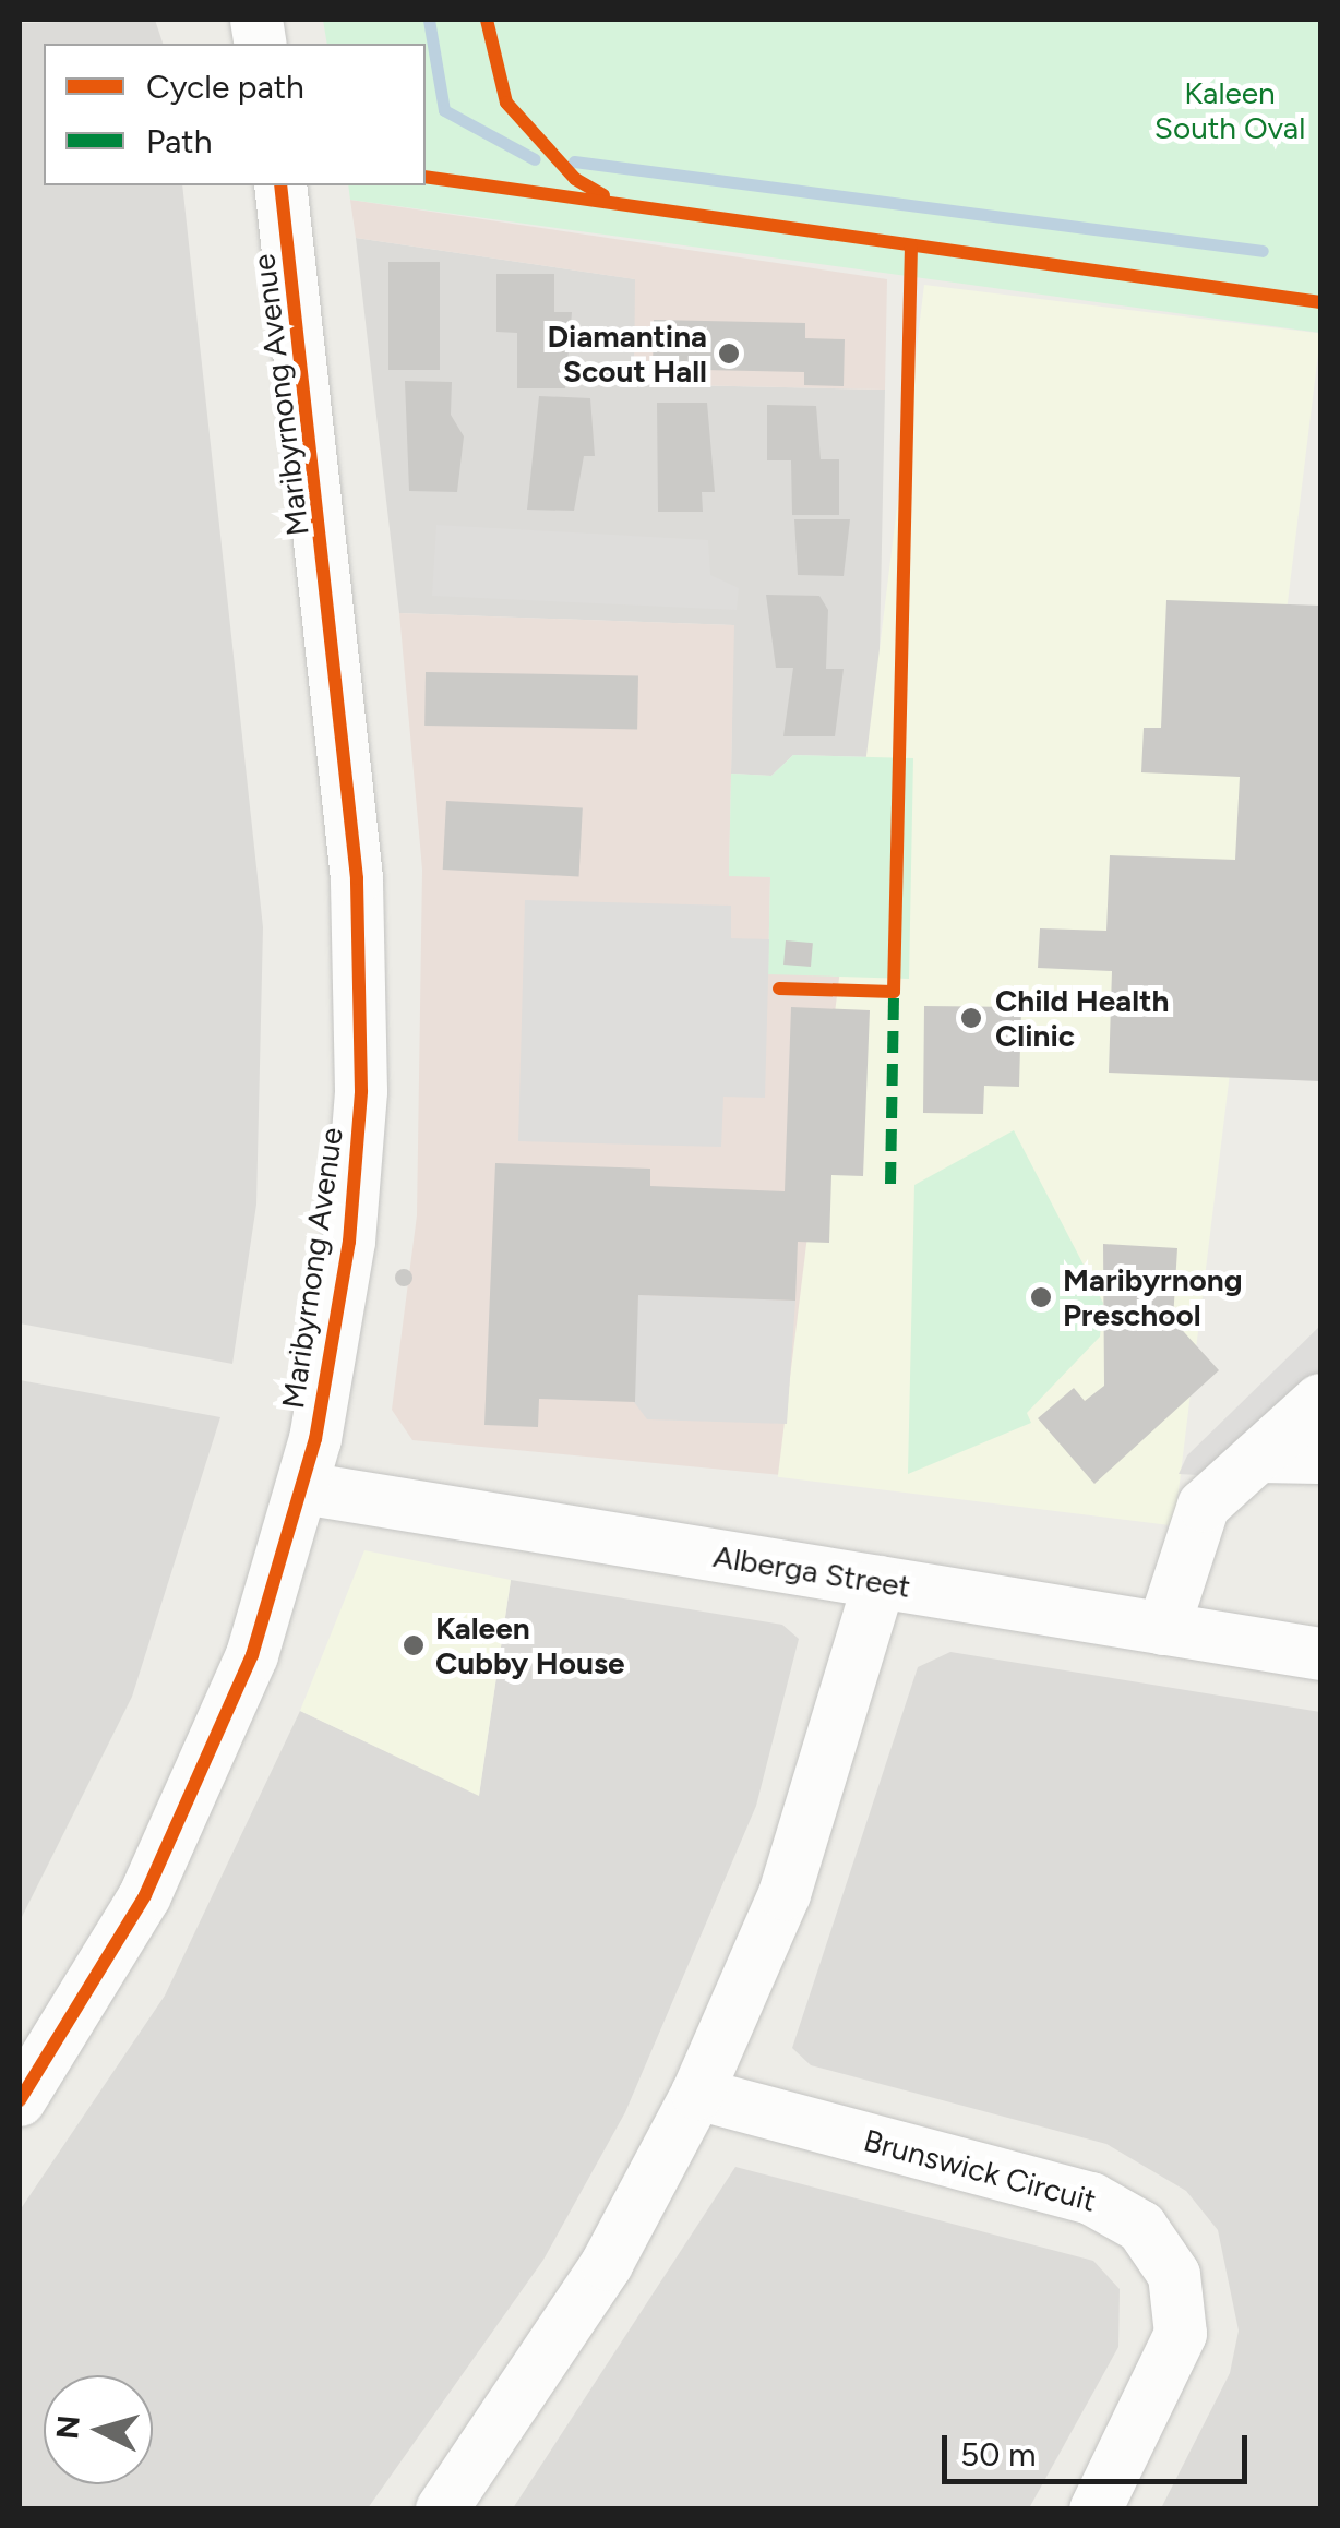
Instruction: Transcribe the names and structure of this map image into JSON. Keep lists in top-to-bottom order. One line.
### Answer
{"streets":{"street":["Maribyrnong Avenue","Alberga Street","Brunswick Circuit"]},"crossings":[["Maribyrnong Avenue","Alberga Street"]],"parks":["Kaleen South Oval"],"places":["Diamantina Scout Hall","Child Health Clinic","Maribyrnong Preschool","Kaleen Cubby House"],"legend":["Cycle path","Path"],"scale_bar":"50 m","north":"left"}
